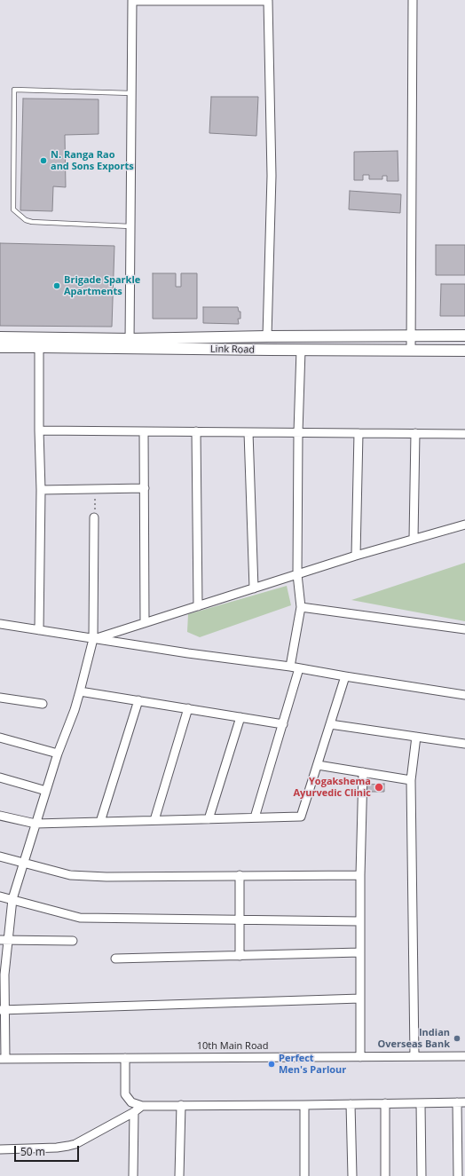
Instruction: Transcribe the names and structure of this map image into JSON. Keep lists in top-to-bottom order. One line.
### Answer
{"streets":{"main road":["Link Road"],"street":["10th Main Road"]},"places":["N. Ranga Rao and Sons Exports","Brigade Sparkle Apartments","Yogakshema Ayurvedic Clinic","Indian Overseas Bank","Perfect Men's Parlour"],"scale_bar":"50 m"}
